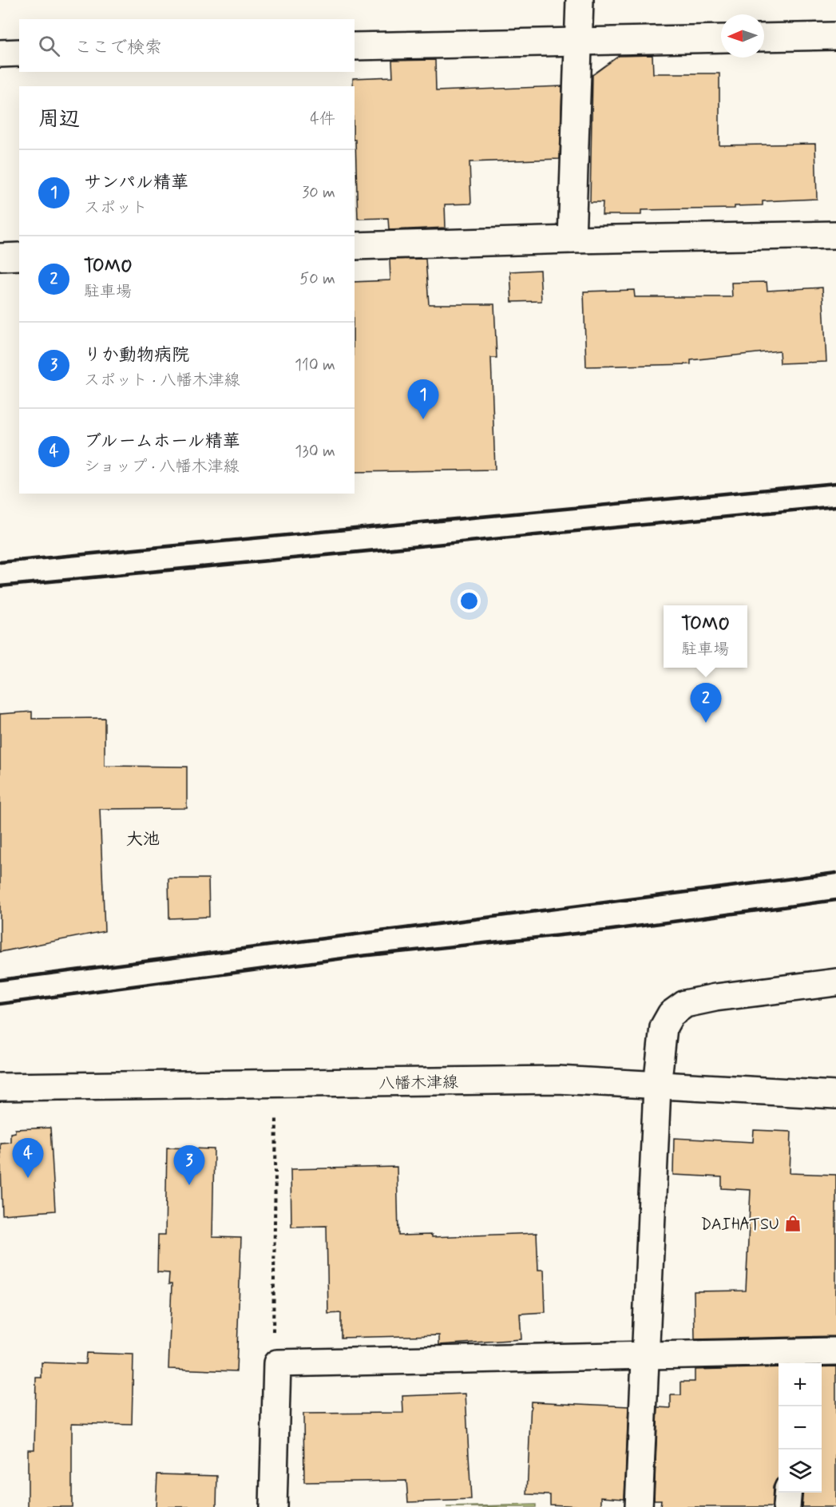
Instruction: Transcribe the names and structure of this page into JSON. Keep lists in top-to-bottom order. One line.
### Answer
{"streets":{"street":["八幡木津線"]},"districts":["大池"],"places":{"shop":["DAIHATSU"]},"north":"left","page":{"search":"ここで検索","heading":["周辺","4件"],"list":[{"mark":"1","name":"サンパル精華","note":"スポット","value":"30 m"},{"mark":"2","name":"TOMO","note":"駐車場","value":"50 m"},{"mark":"3","name":"りか動物病院","note":"スポット · 八幡木津線","value":"110 m"},{"mark":"4","name":"ブルームホール精華","note":"ショップ · 八幡木津線","value":"130 m"}],"pins":["1","2","4","3"],"popup":["TOMO","駐車場"],"map_buttons":["+","−"]}}
